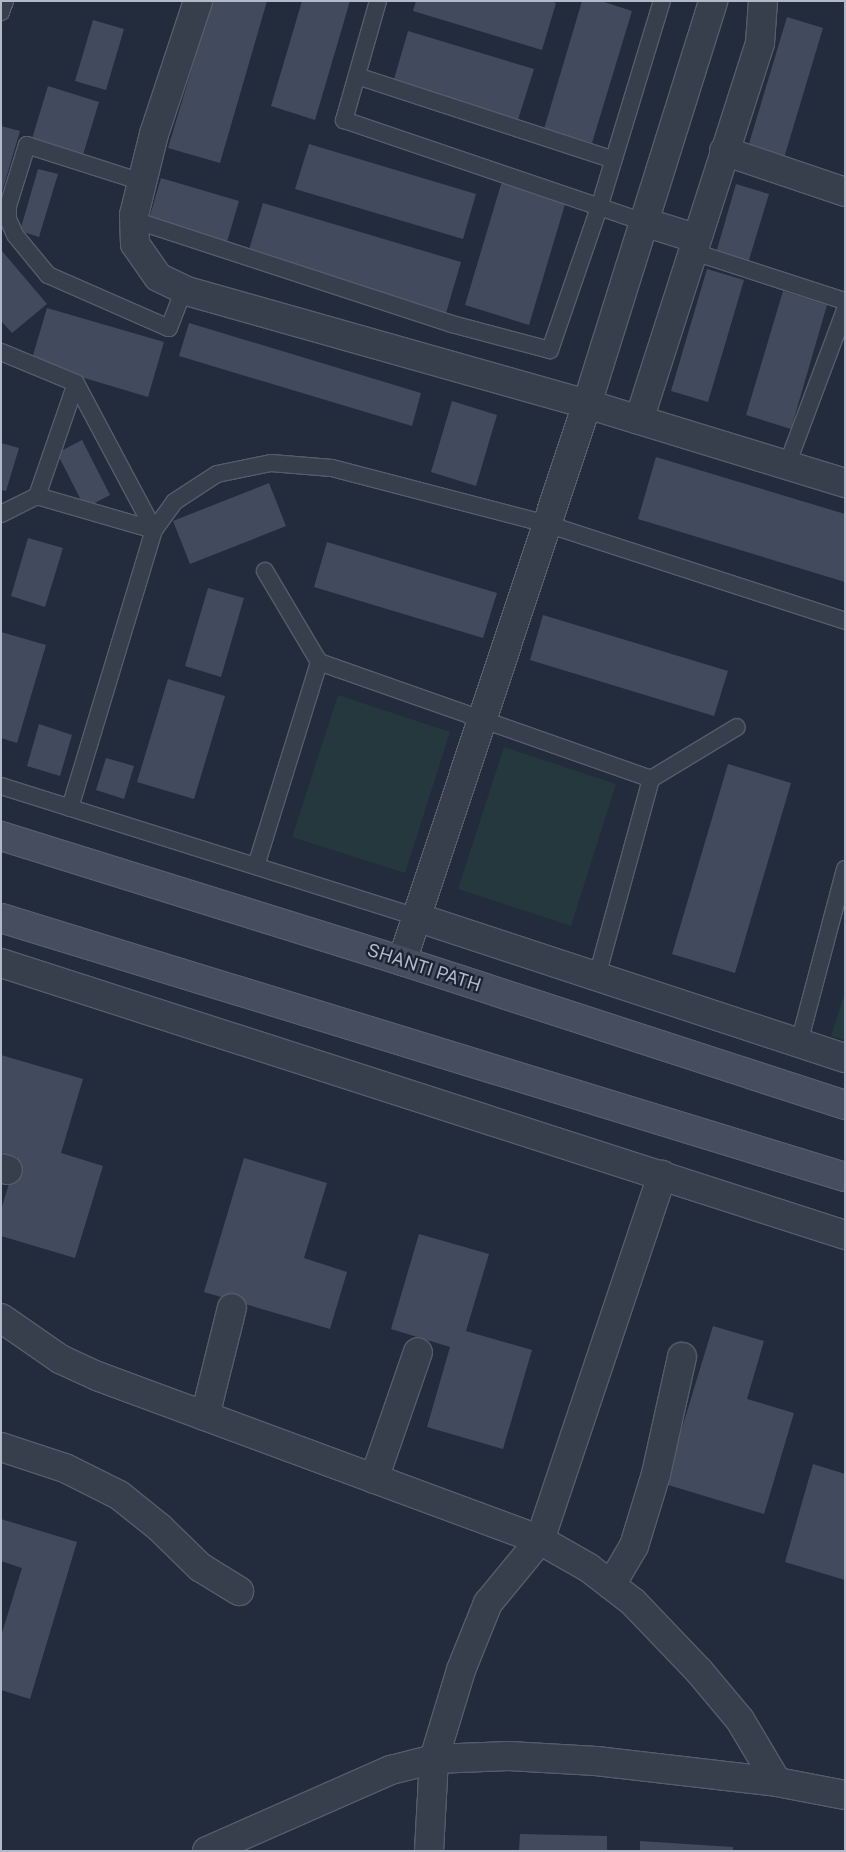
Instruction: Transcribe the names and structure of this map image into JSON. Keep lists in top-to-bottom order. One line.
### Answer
{"streets":{"main road":["SHANTI PATH"]}}
